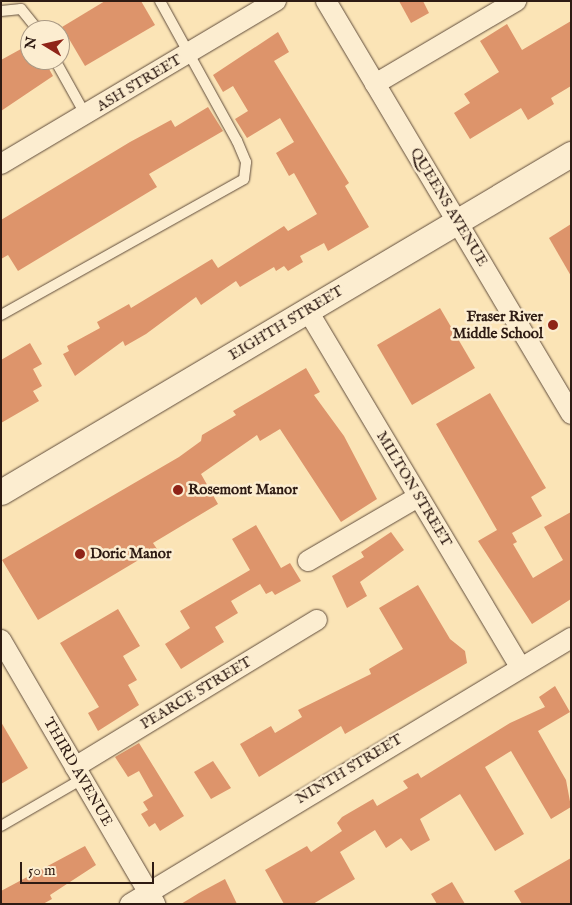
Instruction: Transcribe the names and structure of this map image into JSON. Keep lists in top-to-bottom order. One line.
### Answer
{"streets":{"street":["ASH STREET","QUEENS AVENUE","EIGHTH STREET","MILTON STREET","PEARCE STREET","NINTH STREET","THIRD AVENUE"]},"crossings":[["QUEENS AVENUE","EIGHTH STREET"],["EIGHTH STREET","MILTON STREET"],["MILTON STREET","NINTH STREET"],["PEARCE STREET","THIRD AVENUE"],["NINTH STREET","THIRD AVENUE"]],"places":["Fraser River Middle School","Rosemont Manor","Doric Manor"],"scale_bar":"50 m","north":"left"}
